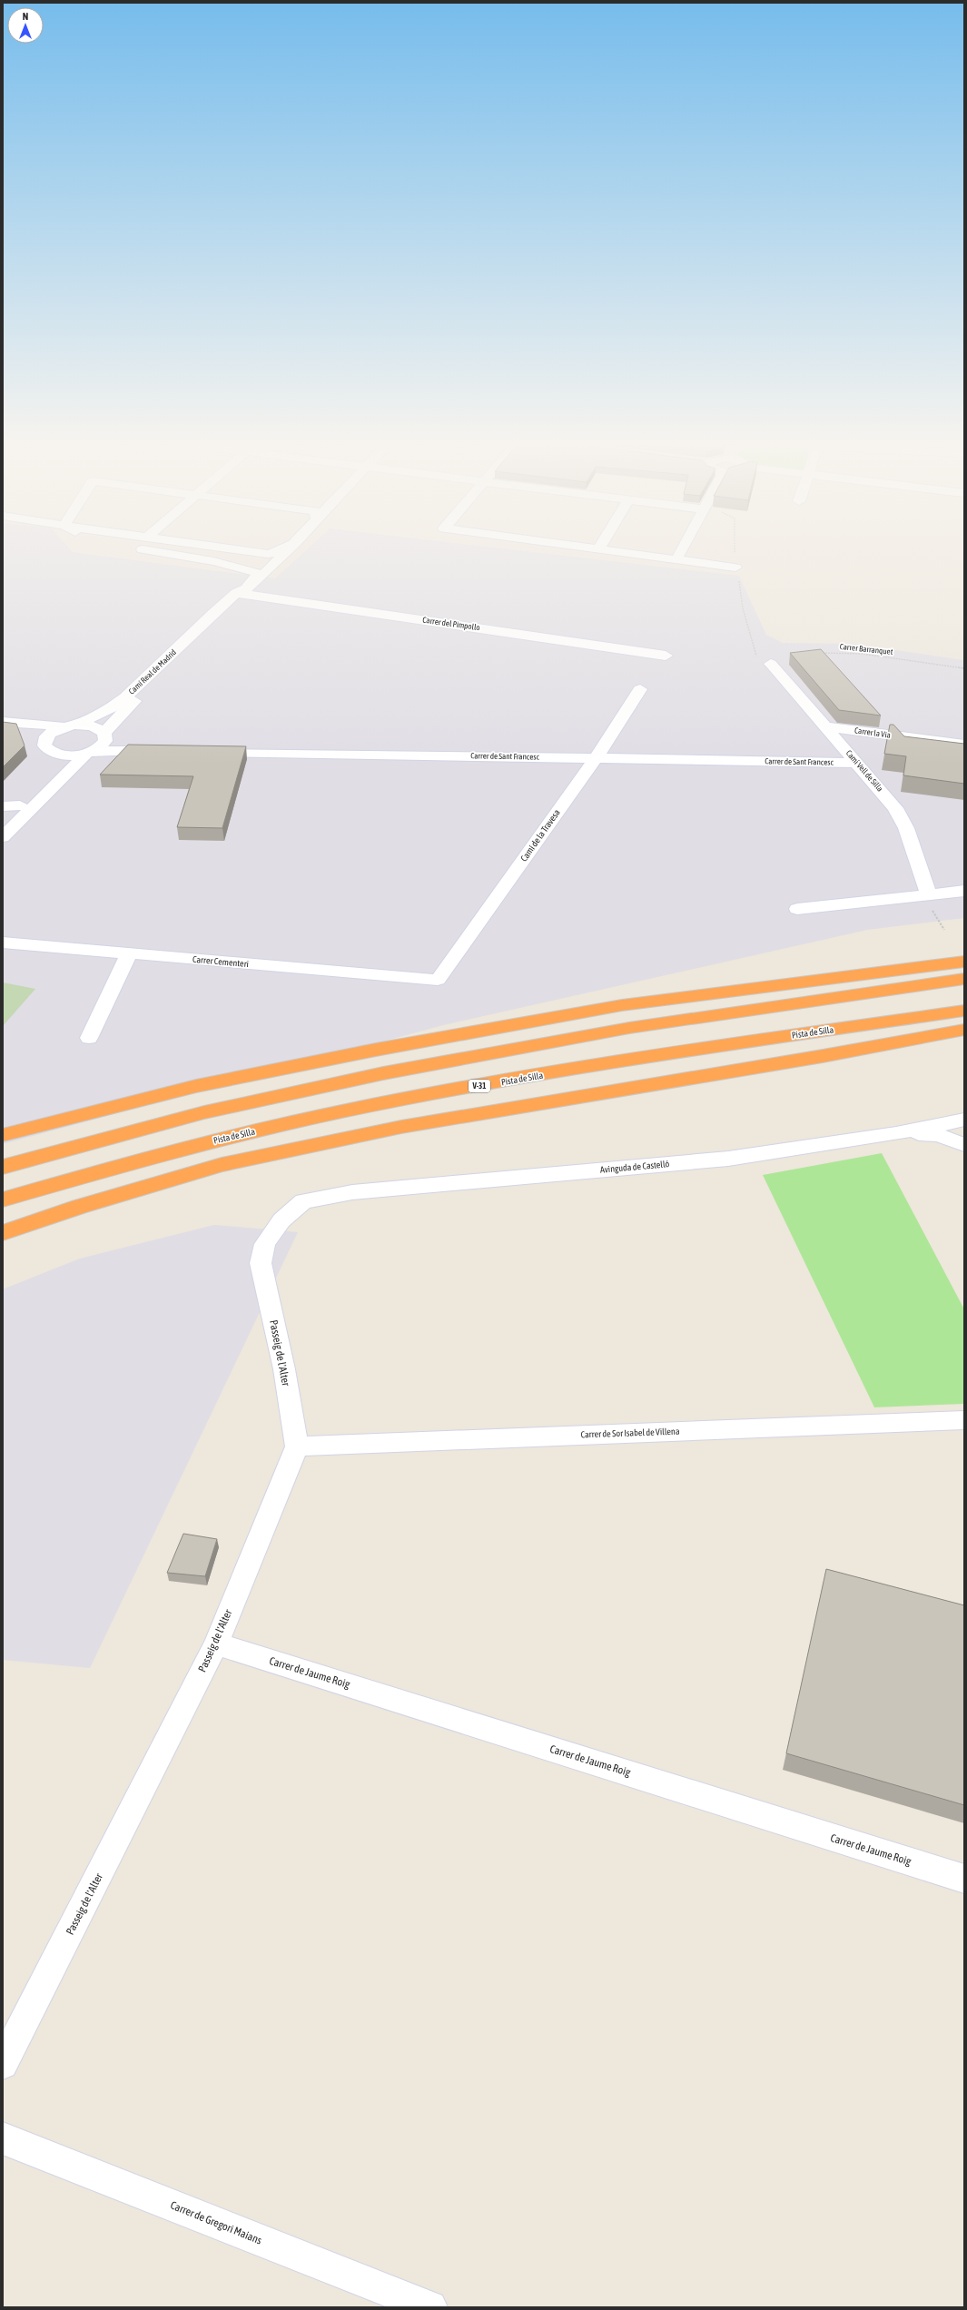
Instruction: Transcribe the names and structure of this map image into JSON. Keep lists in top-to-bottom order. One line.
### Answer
{"streets":{"highway":["Pista de Silla","V-31"],"street":["Carrer del Pimpollo","Camí Real de Madrid","Carrer la Via","Carrer de Sant Francesc","Camí Vell de Silla","Camí de la Travesa","Carrer Cementeri","Avinguda de Castelló","Passeig de l'Alter","Carrer de Sor Isabel de Villena","Carrer de Jaume Roig","Carrer de Gregori Maians"],"path":["Carrer Barranquet"]},"crossings":[["Carrer del Pimpollo","Camí Real de Madrid"],["Carrer la Via","Camí Vell de Silla"],["Carrer de Sant Francesc","Camí Vell de Silla"],["Carrer de Sant Francesc","Camí de la Travesa"],["Camí de la Travesa","Carrer Cementeri"],["Avinguda de Castelló","Passeig de l'Alter"],["Passeig de l'Alter","Carrer de Sor Isabel de Villena"],["Passeig de l'Alter","Carrer de Jaume Roig"]],"north":"top"}
